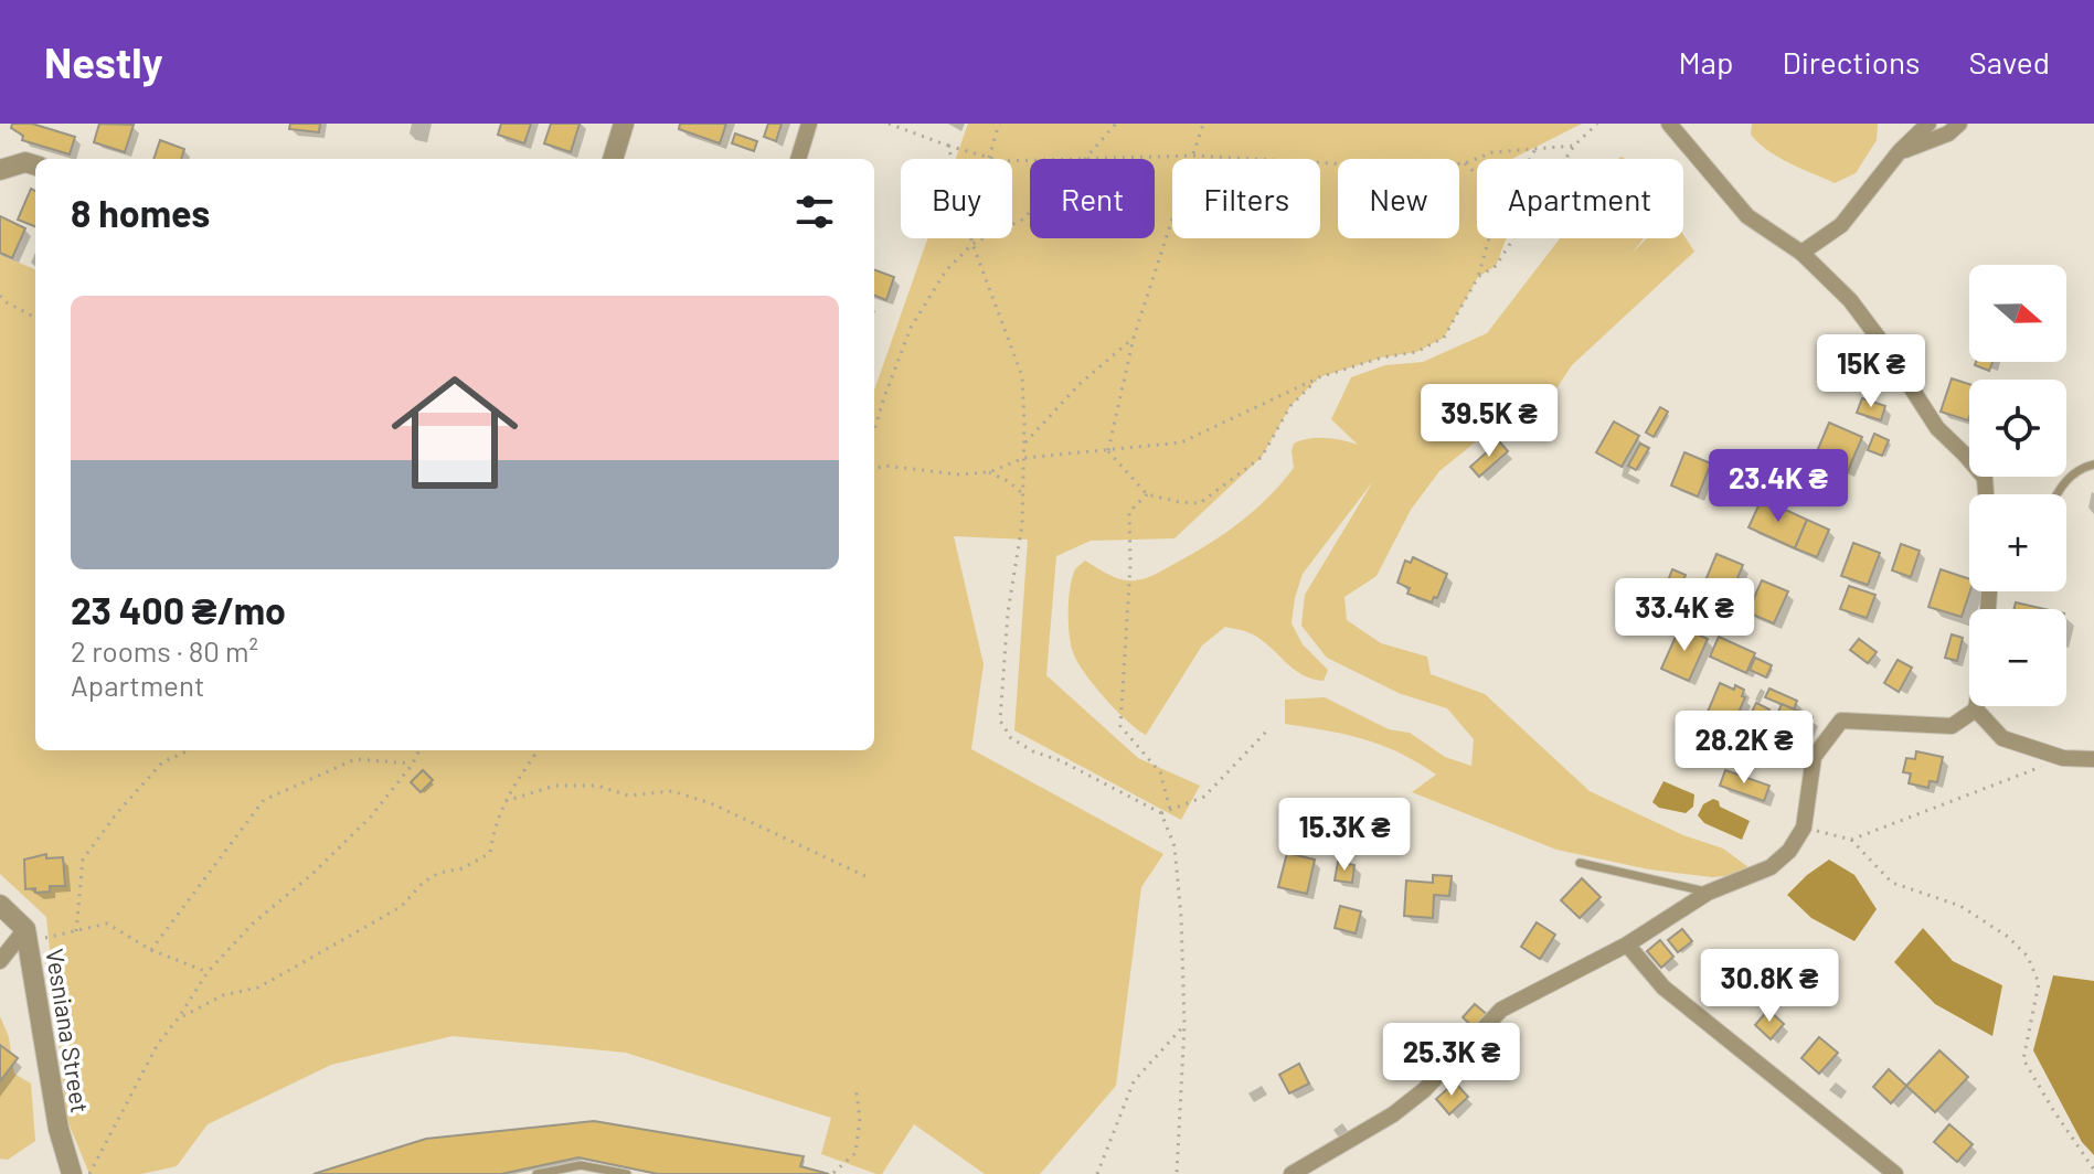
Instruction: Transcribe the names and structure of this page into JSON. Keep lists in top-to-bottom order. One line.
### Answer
{"streets":{"street":["Vesniana Street"]},"north":"right","page":{"header":"Nestly","nav":["Map","Directions","Saved"],"chip":["Buy","Rent","Filters","New","Apartment"],"heading":"8 homes","map_buttons":["+","−"],"list":[{"name":"23 400 ₴/mo","note":"2 rooms · 80 m² · Apartment"}],"price":["15K ₴","39.5K ₴","23.4K ₴","33.4K ₴","28.2K ₴","15.3K ₴","30.8K ₴","25.3K ₴"]}}
